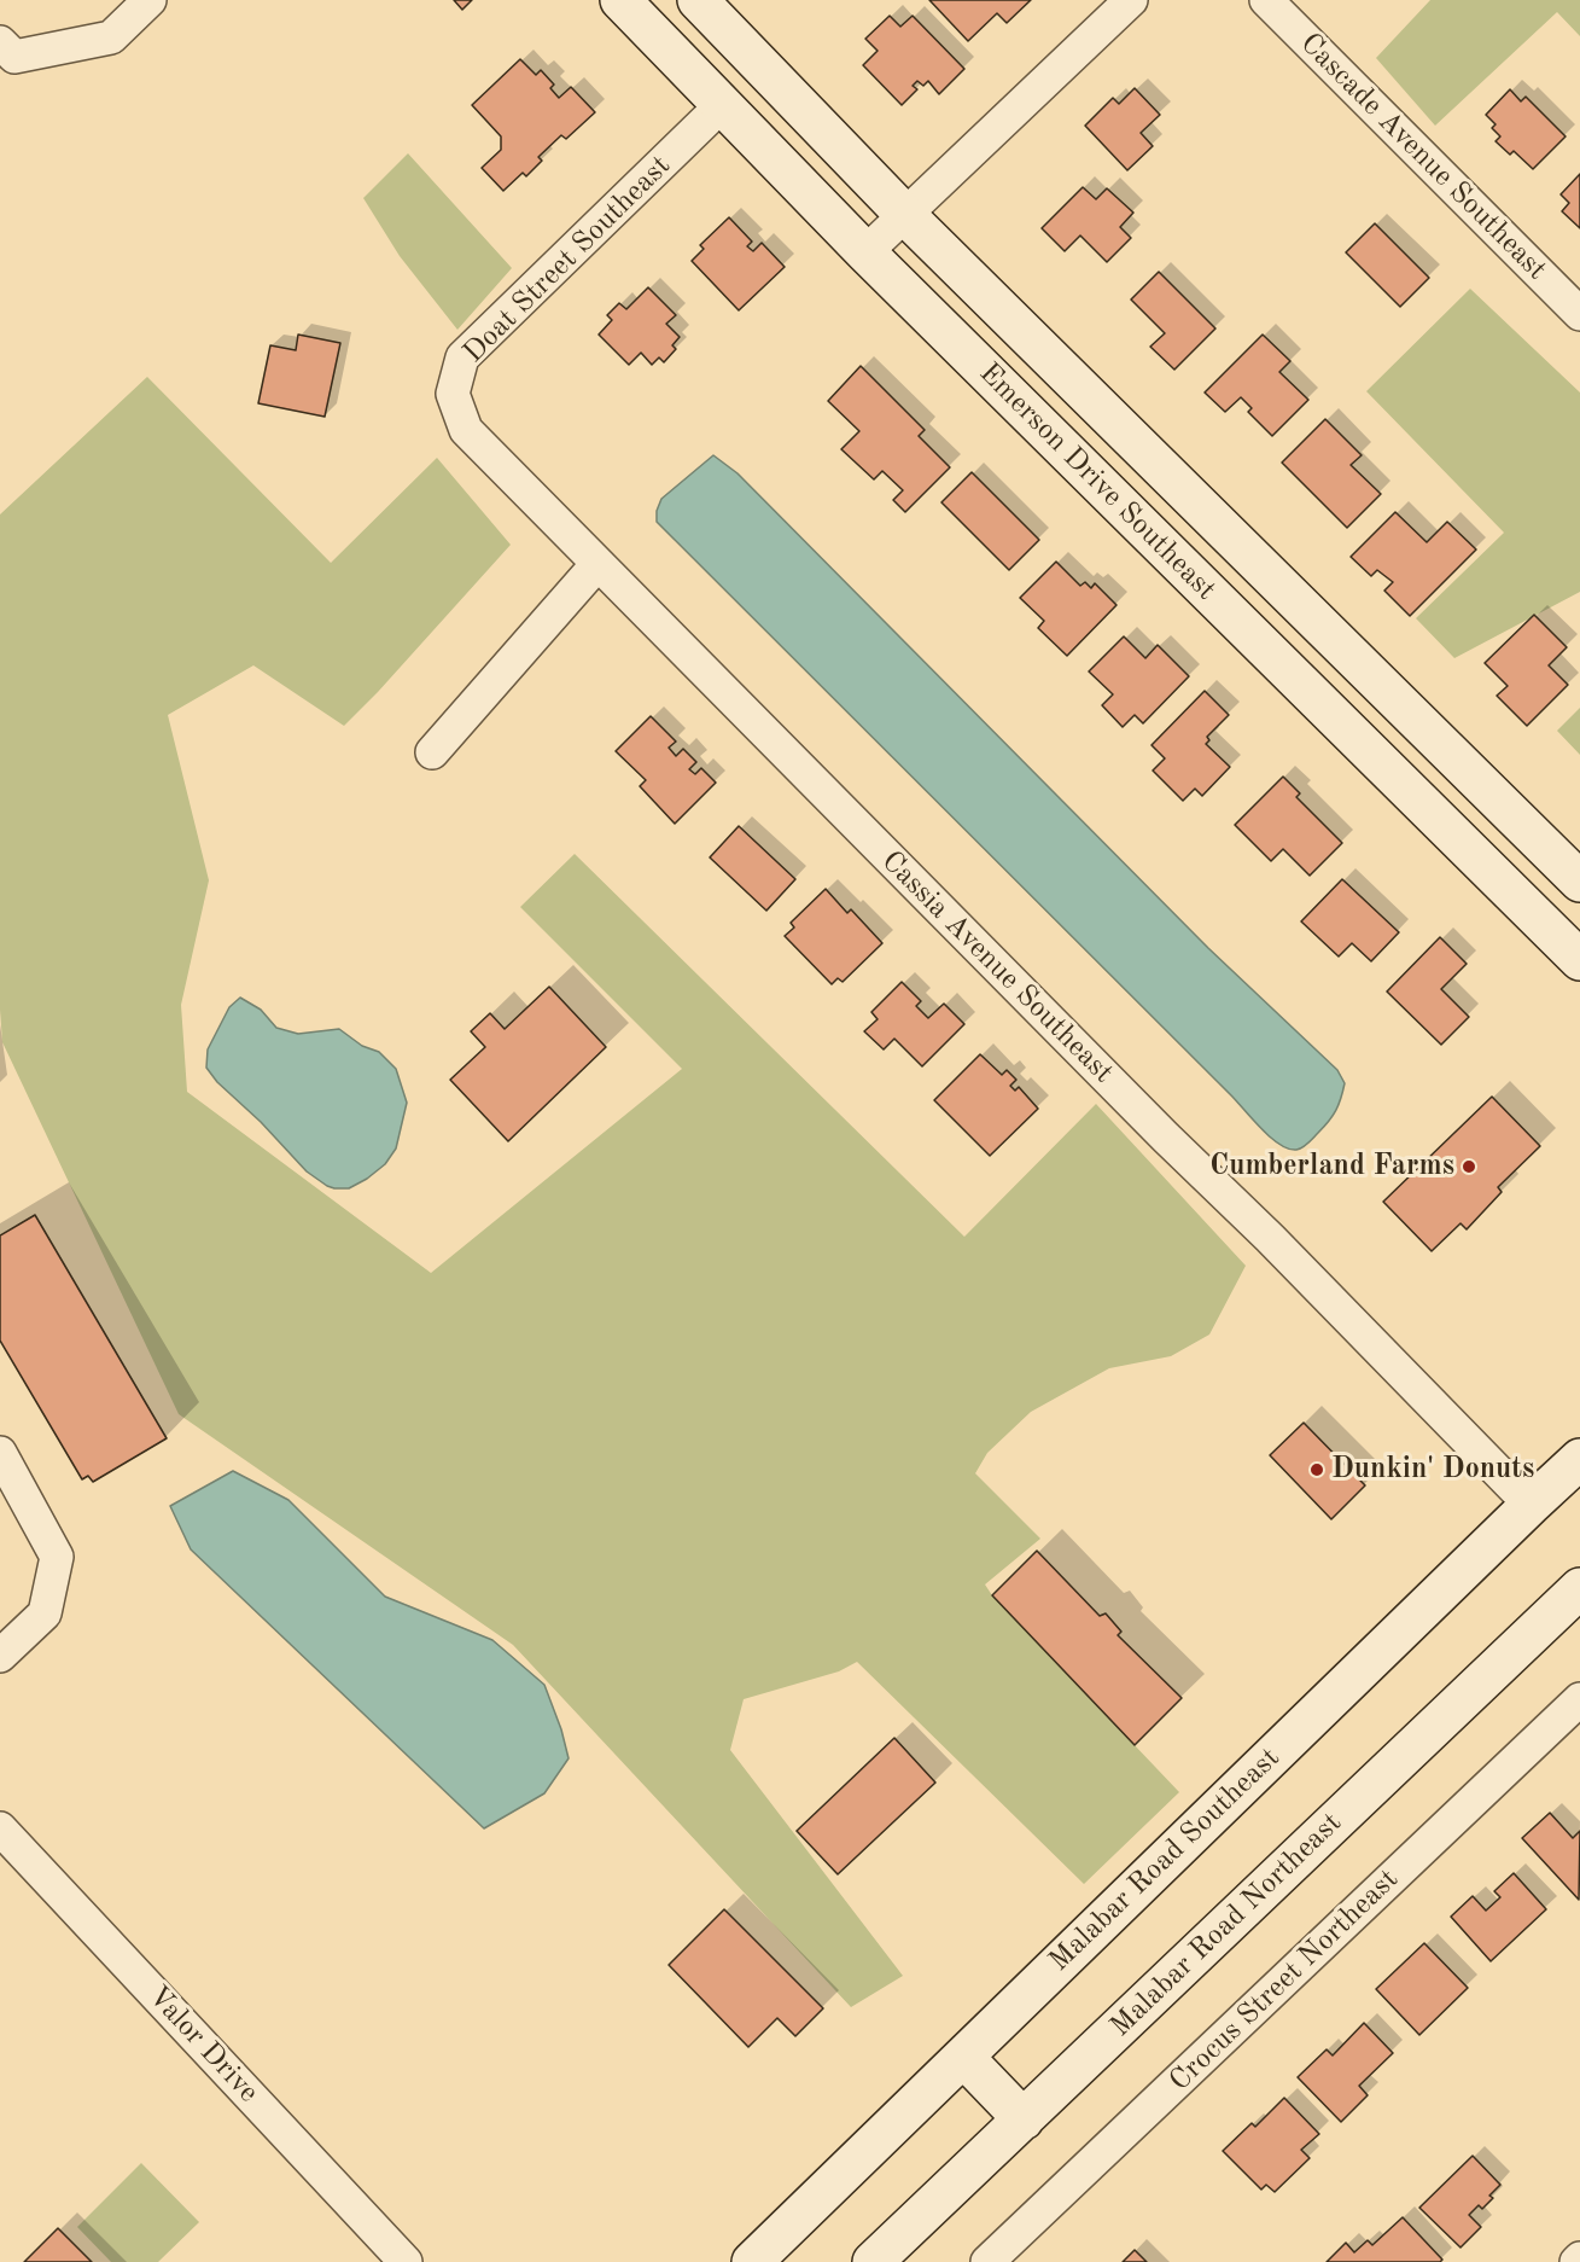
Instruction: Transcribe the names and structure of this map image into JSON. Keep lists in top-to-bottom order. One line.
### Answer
{"streets":{"street":["Cascade Avenue Southeast","Doat Street Southeast","Emerson Drive Southeast","Cassia Avenue Southeast","Malabar Road Southeast","Malabar Road Northeast","Crocus Street Northeast","Valor Drive"]},"crossings":[["Doat Street Southeast","Emerson Drive Southeast"],["Doat Street Southeast","Cassia Avenue Southeast"],["Cassia Avenue Southeast","Malabar Road Southeast"]],"places":["Cumberland Farms","Dunkin' Donuts"]}
